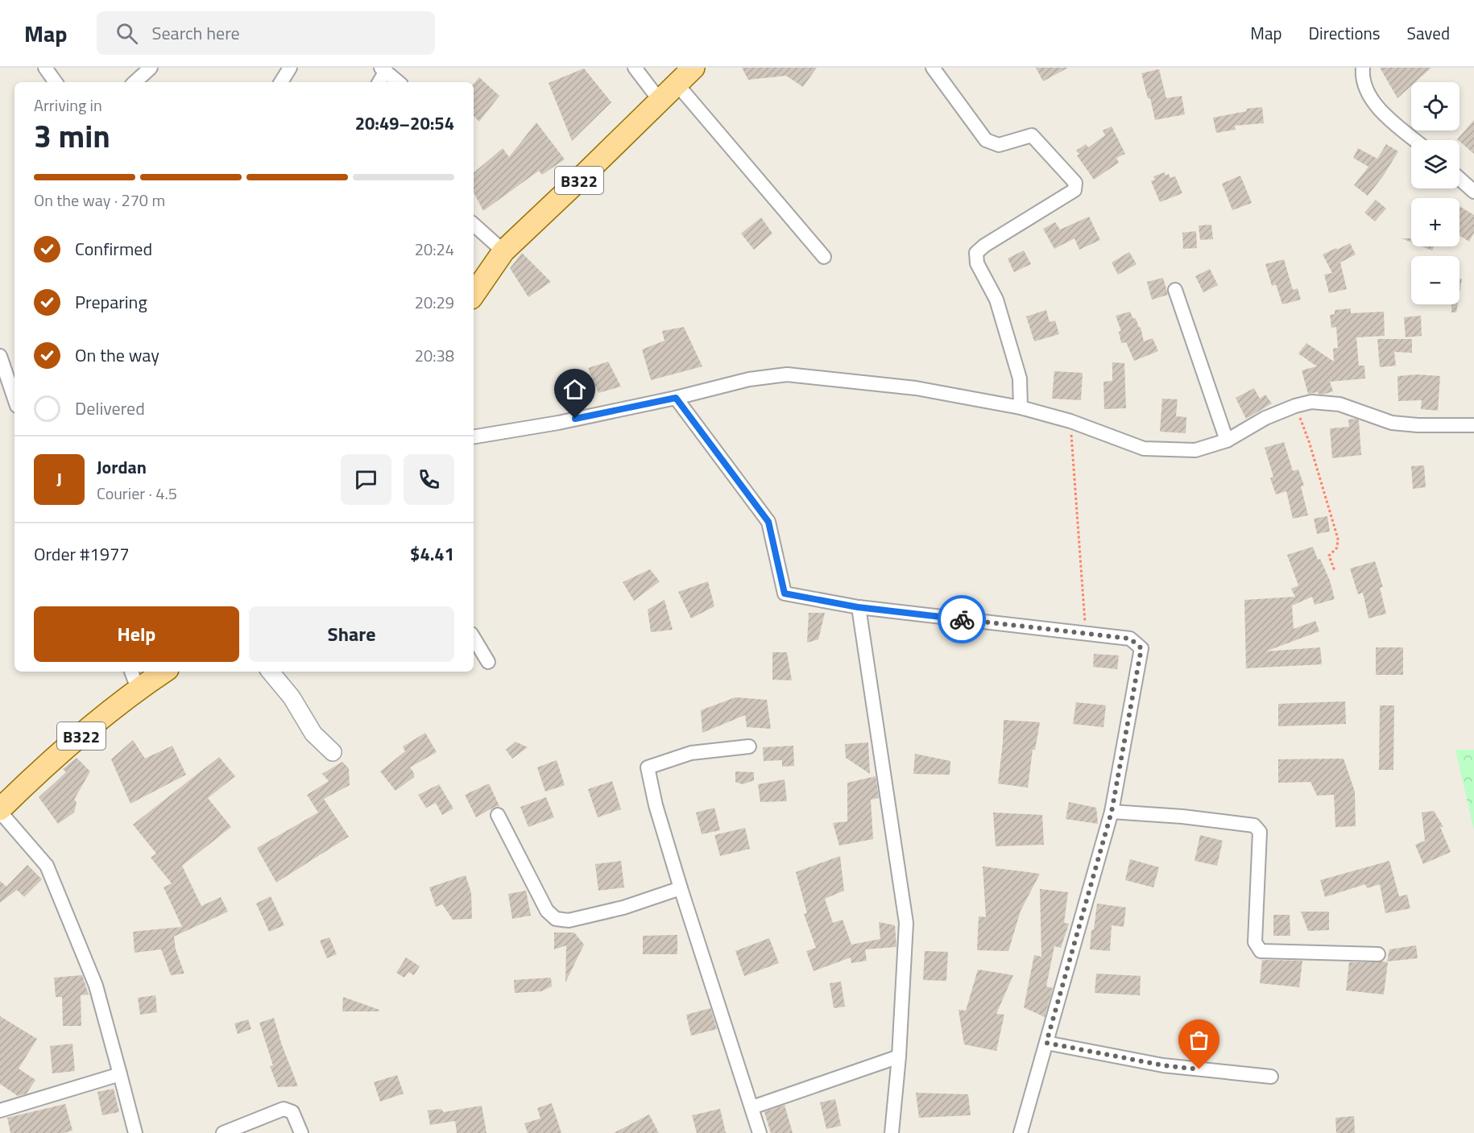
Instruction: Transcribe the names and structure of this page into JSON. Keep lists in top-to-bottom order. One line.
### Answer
{"streets":{"main road":["B322"]},"page":{"header":"Map","search":"Search here","nav":["Map","Directions","Saved"],"map_buttons":["+","−"],"heading":["3 min","Arriving in","20:49–20:54"],"panel":["Jordan","Courier · 4.5","Order #1977","$4.41"],"bar":"On the way · 270 m","list":[["Confirmed","20:24"],["Preparing","20:29"],["On the way","20:38"],"Delivered"],"round":"J","buttons":["Help","Share"]}}
